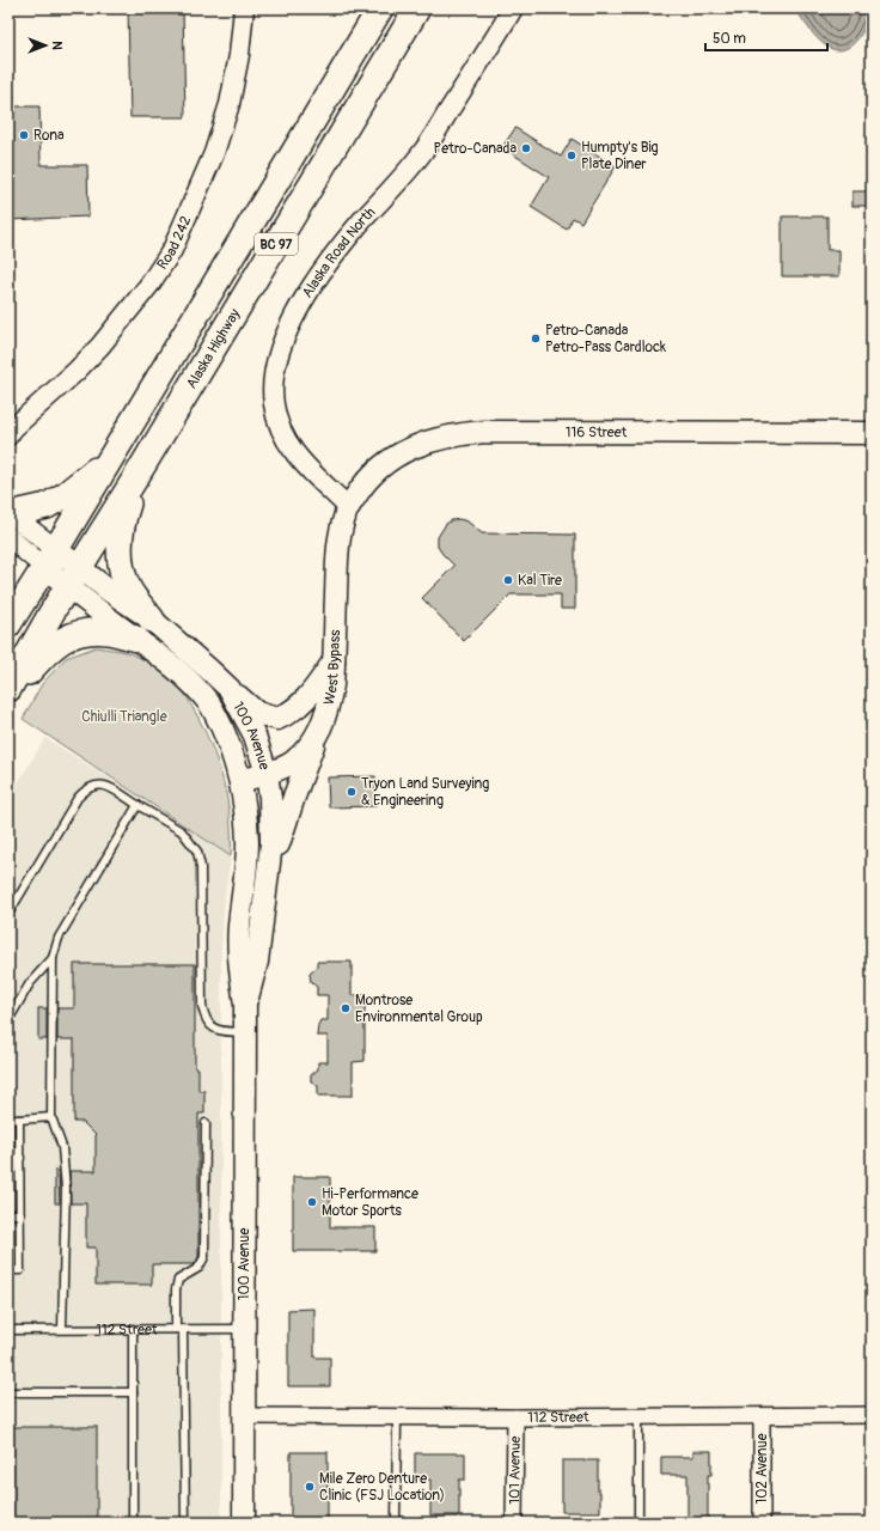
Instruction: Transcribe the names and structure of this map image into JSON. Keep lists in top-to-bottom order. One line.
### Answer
{"streets":{"highway":["BC 97","Alaska Highway"],"main road":["116 Street","West Bypass","100 Avenue"],"street":["Road 242","Alaska Road North","112 Street","102 Avenue","101 Avenue"]},"crossings":[["BC 97","100 Avenue"],["Alaska Road North","116 Street"],["Alaska Road North","West Bypass"],["Alaska Highway","100 Avenue"],["116 Street","West Bypass"],["West Bypass","100 Avenue"],["100 Avenue","112 Street"],["112 Street","102 Avenue"],["112 Street","101 Avenue"]],"parks":["Chiulli Triangle"],"places":["Rona","Petro-Canada","Humpty's Big Plate Diner","Petro-Canada Petro-Pass Cardlock","Kal Tire","Tryon Land Surveying & Engineering","Montrose Environmental Group","Hi-Performance Motor Sports","Mile Zero Denture Clinic (FSJ Location)"],"scale_bar":"50 m","north":"right"}
